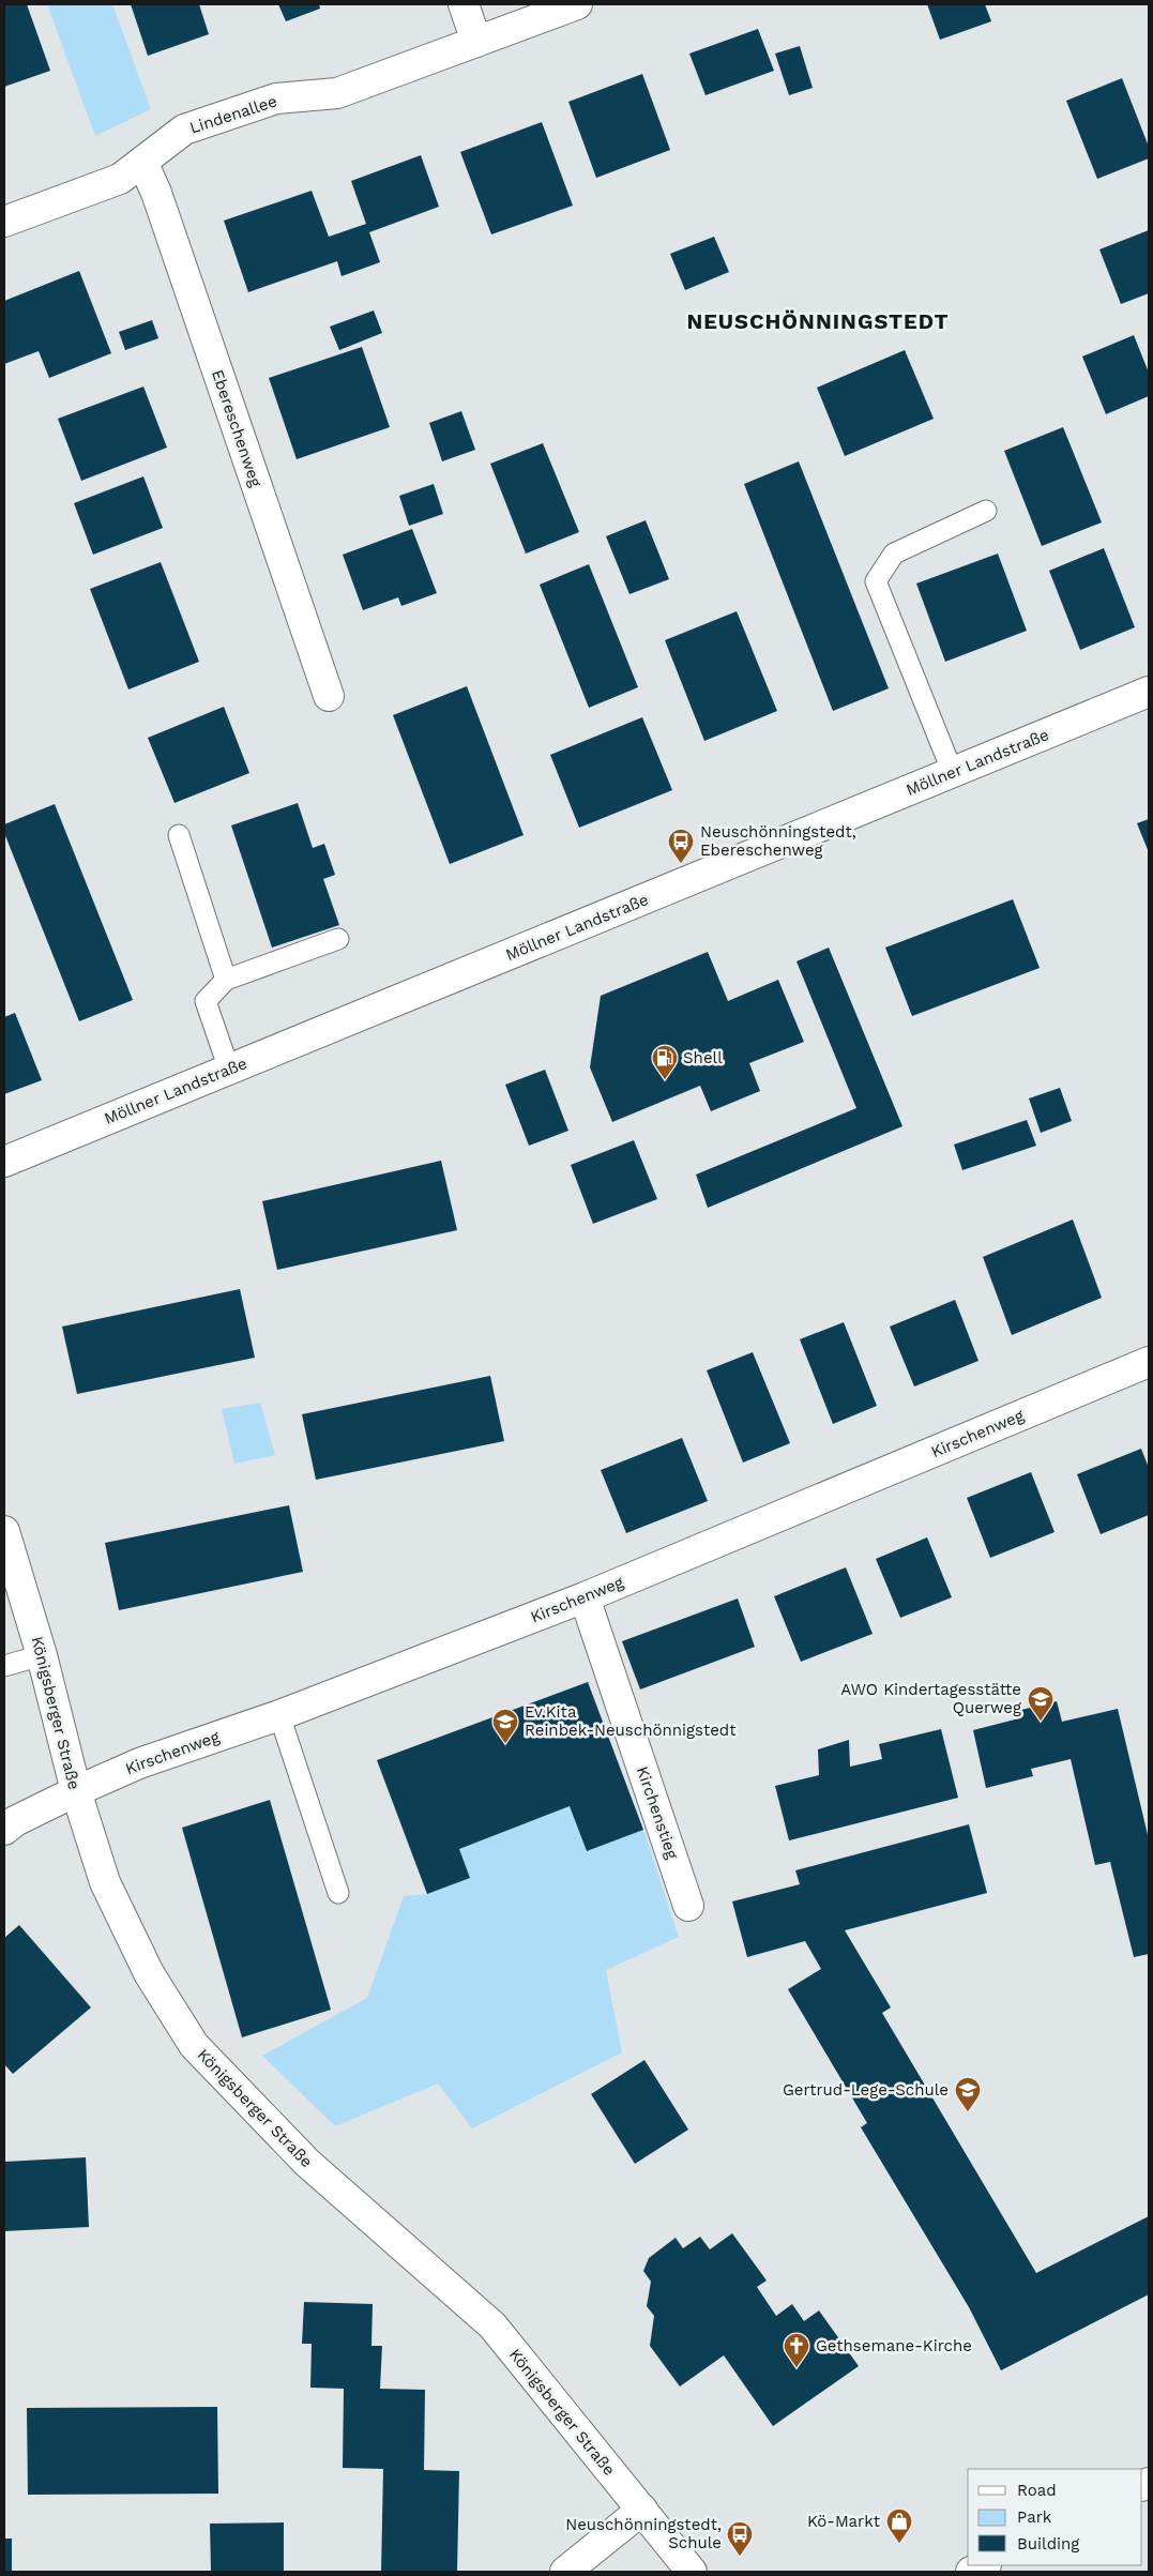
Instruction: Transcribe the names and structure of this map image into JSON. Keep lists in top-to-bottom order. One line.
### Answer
{"streets":{"street":["Lindenallee","Ebereschenweg","Möllner Landstraße","Kirschenweg","Königsberger Straße","Kirchenstieg"]},"crossings":[["Lindenallee","Ebereschenweg"],["Kirschenweg","Königsberger Straße"],["Kirschenweg","Kirchenstieg"]],"districts":["NEUSCHÖNNINGSTEDT"],"places":{"bus stop":["Neuschönningstedt, Ebereschenweg","Neuschönningstedt, Schule"],"fuel station":["Shell"],"school or university":["AWO Kindertagesstätte Querweg","Ev.Kita Reinbek-Neuschönnigstedt","Gertrud-Lege-Schule"],"church":["Gethsemane-Kirche"],"shop":["Kö-Markt"]},"legend":["Road","Park","Building"]}
